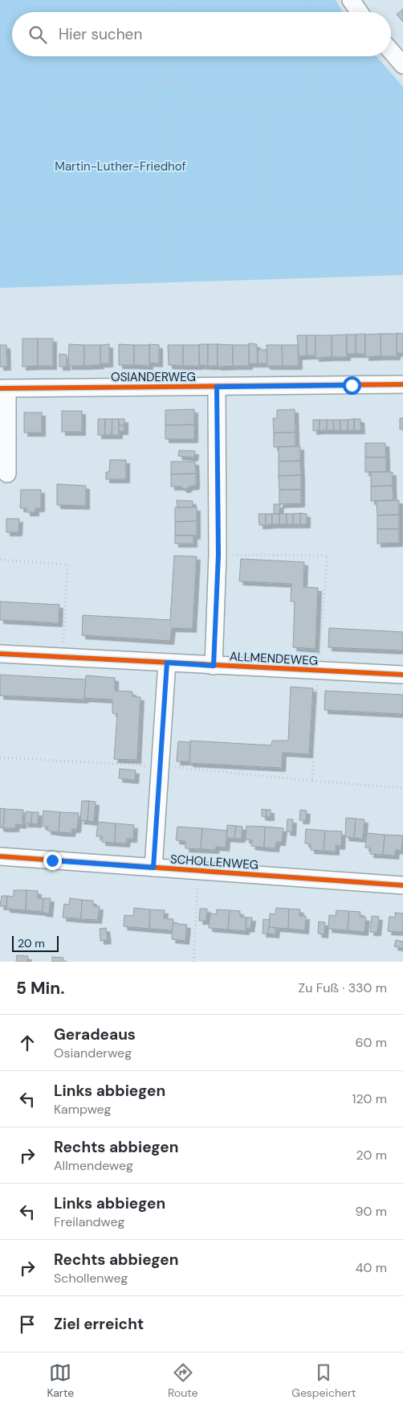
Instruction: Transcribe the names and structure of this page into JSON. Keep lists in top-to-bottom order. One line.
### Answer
{"streets":{"street":["OSIANDERWEG","ALLMENDEWEG","SCHOLLENWEG"]},"parks":["Martin-Luther-Friedhof"],"scale_bar":"20 m","page":{"search":"Hier suchen","scale":"20 m","heading":["5 Min.","Zu Fuß · 330 m"],"list":[["Geradeaus","Osianderweg","60 m"],["Links abbiegen","Kampweg","120 m"],["Rechts abbiegen","Allmendeweg","20 m"],["Links abbiegen","Freilandweg","90 m"],["Rechts abbiegen","Schollenweg","40 m"],"Ziel erreicht"],"nav":["Karte","Route","Gespeichert"]}}
